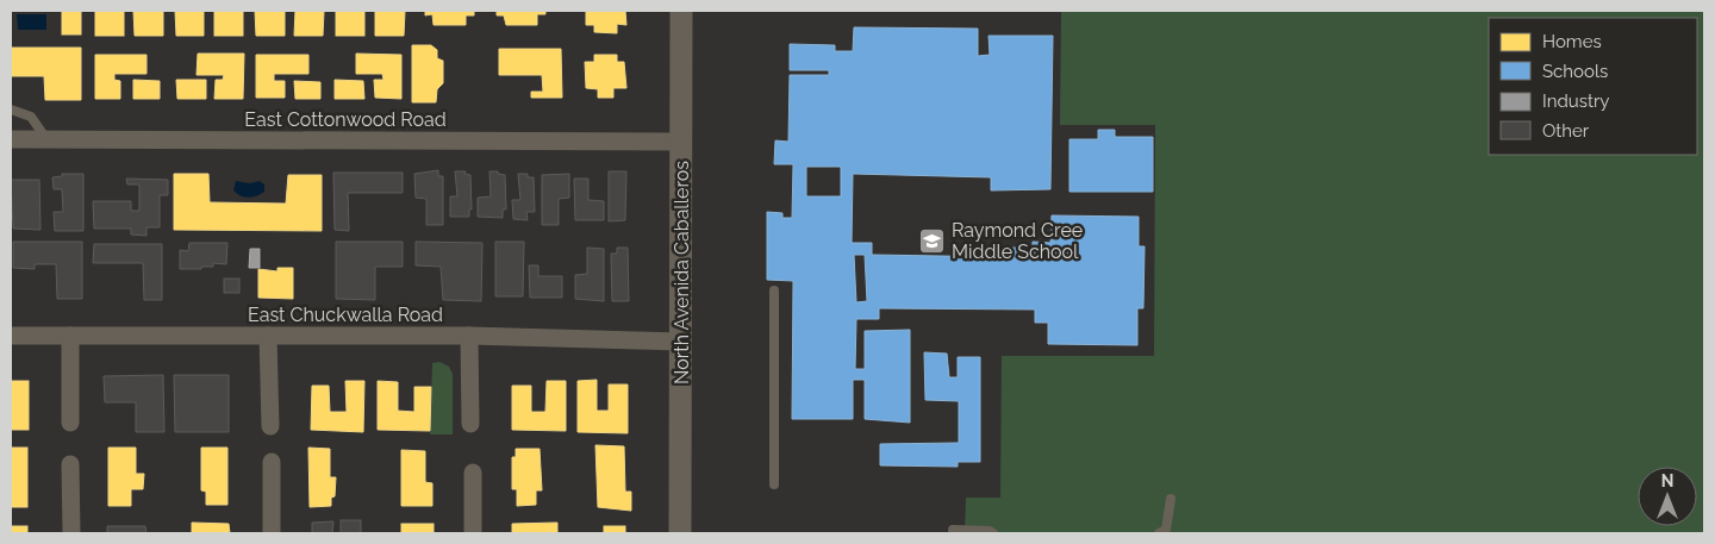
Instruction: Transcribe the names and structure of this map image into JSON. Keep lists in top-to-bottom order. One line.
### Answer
{"streets":{"street":["East Cottonwood Road","North Avenida Caballeros","East Chuckwalla Road"]},"crossings":[["East Cottonwood Road","North Avenida Caballeros"],["North Avenida Caballeros","East Chuckwalla Road"]],"places":{"school or university":["Raymond Cree Middle School"]},"legend":["Homes","Schools","Industry","Other"],"north":"top"}
